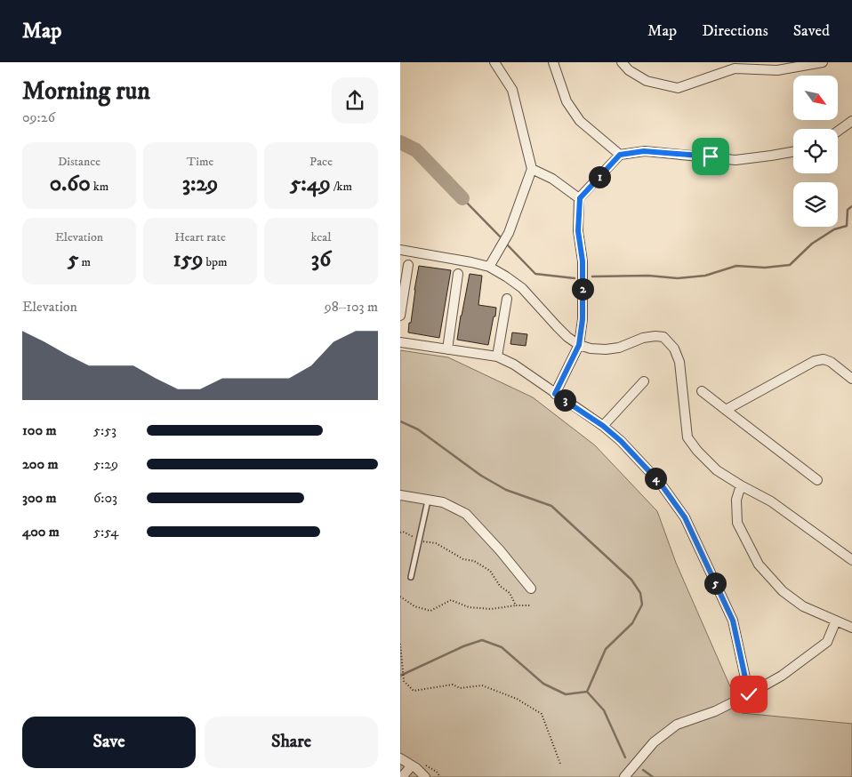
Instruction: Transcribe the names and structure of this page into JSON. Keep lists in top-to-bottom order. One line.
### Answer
{"north":"bottom right","page":{"header":"Map","nav":["Map","Directions","Saved"],"heading":["Morning run","09:26"],"stats":[["Distance","0.60 km"],["Time","3:29"],["Pace","5:49 /km"],["Elevation","5 m"],["Heart rate","159 bpm"],["kcal","36"]],"pins":["1","2","3","4","5"],"chart":["Elevation","98–103 m"],"list":[{"name":"100 m","note":"5:53"},{"name":"200 m","note":"5:29"},{"name":"300 m","note":"6:03"},{"name":"400 m","note":"5:54"}],"buttons":["Save","Share"]}}
